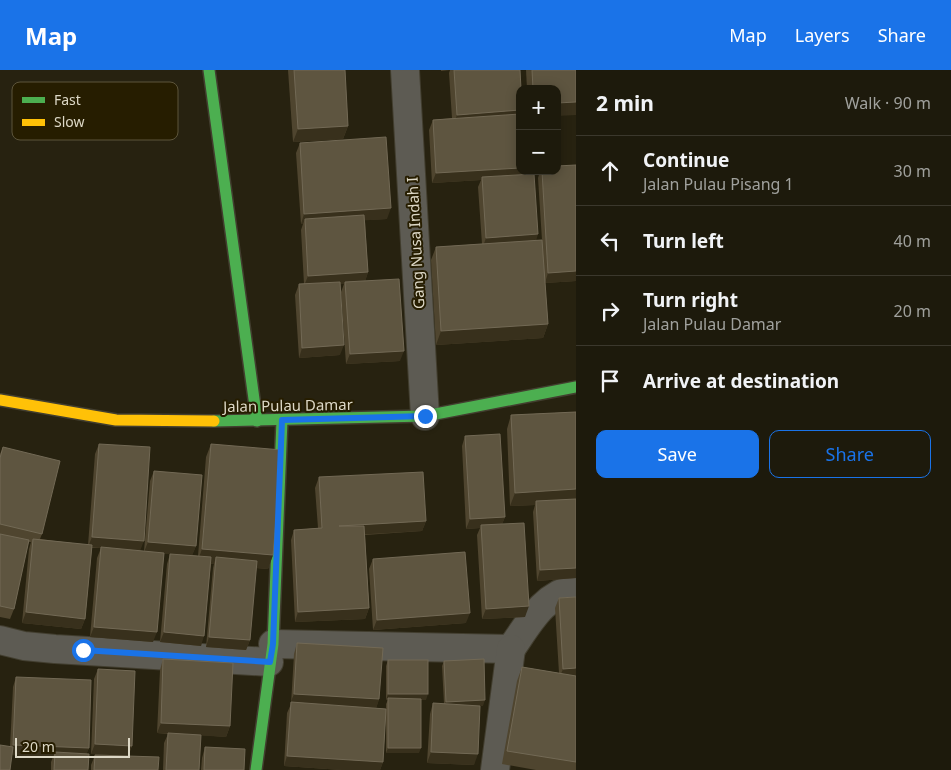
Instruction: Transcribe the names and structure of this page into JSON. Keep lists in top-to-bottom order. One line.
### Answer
{"streets":{"street":["Gang Nusa Indah I","Jalan Pulau Damar"]},"crossings":[["Gang Nusa Indah I","Jalan Pulau Damar"]],"legend":["Fast","Slow"],"scale_bar":"20 m","page":{"header":"Map","nav":["Map","Layers","Share"],"heading":["2 min","Walk · 90 m"],"map_buttons":["+","−"],"list":[["Continue","Jalan Pulau Pisang 1","30 m"],["Turn left","40 m"],["Turn right","Jalan Pulau Damar","20 m"],"Arrive at destination"],"buttons":["Save","Share"],"scale":"20 m"}}
